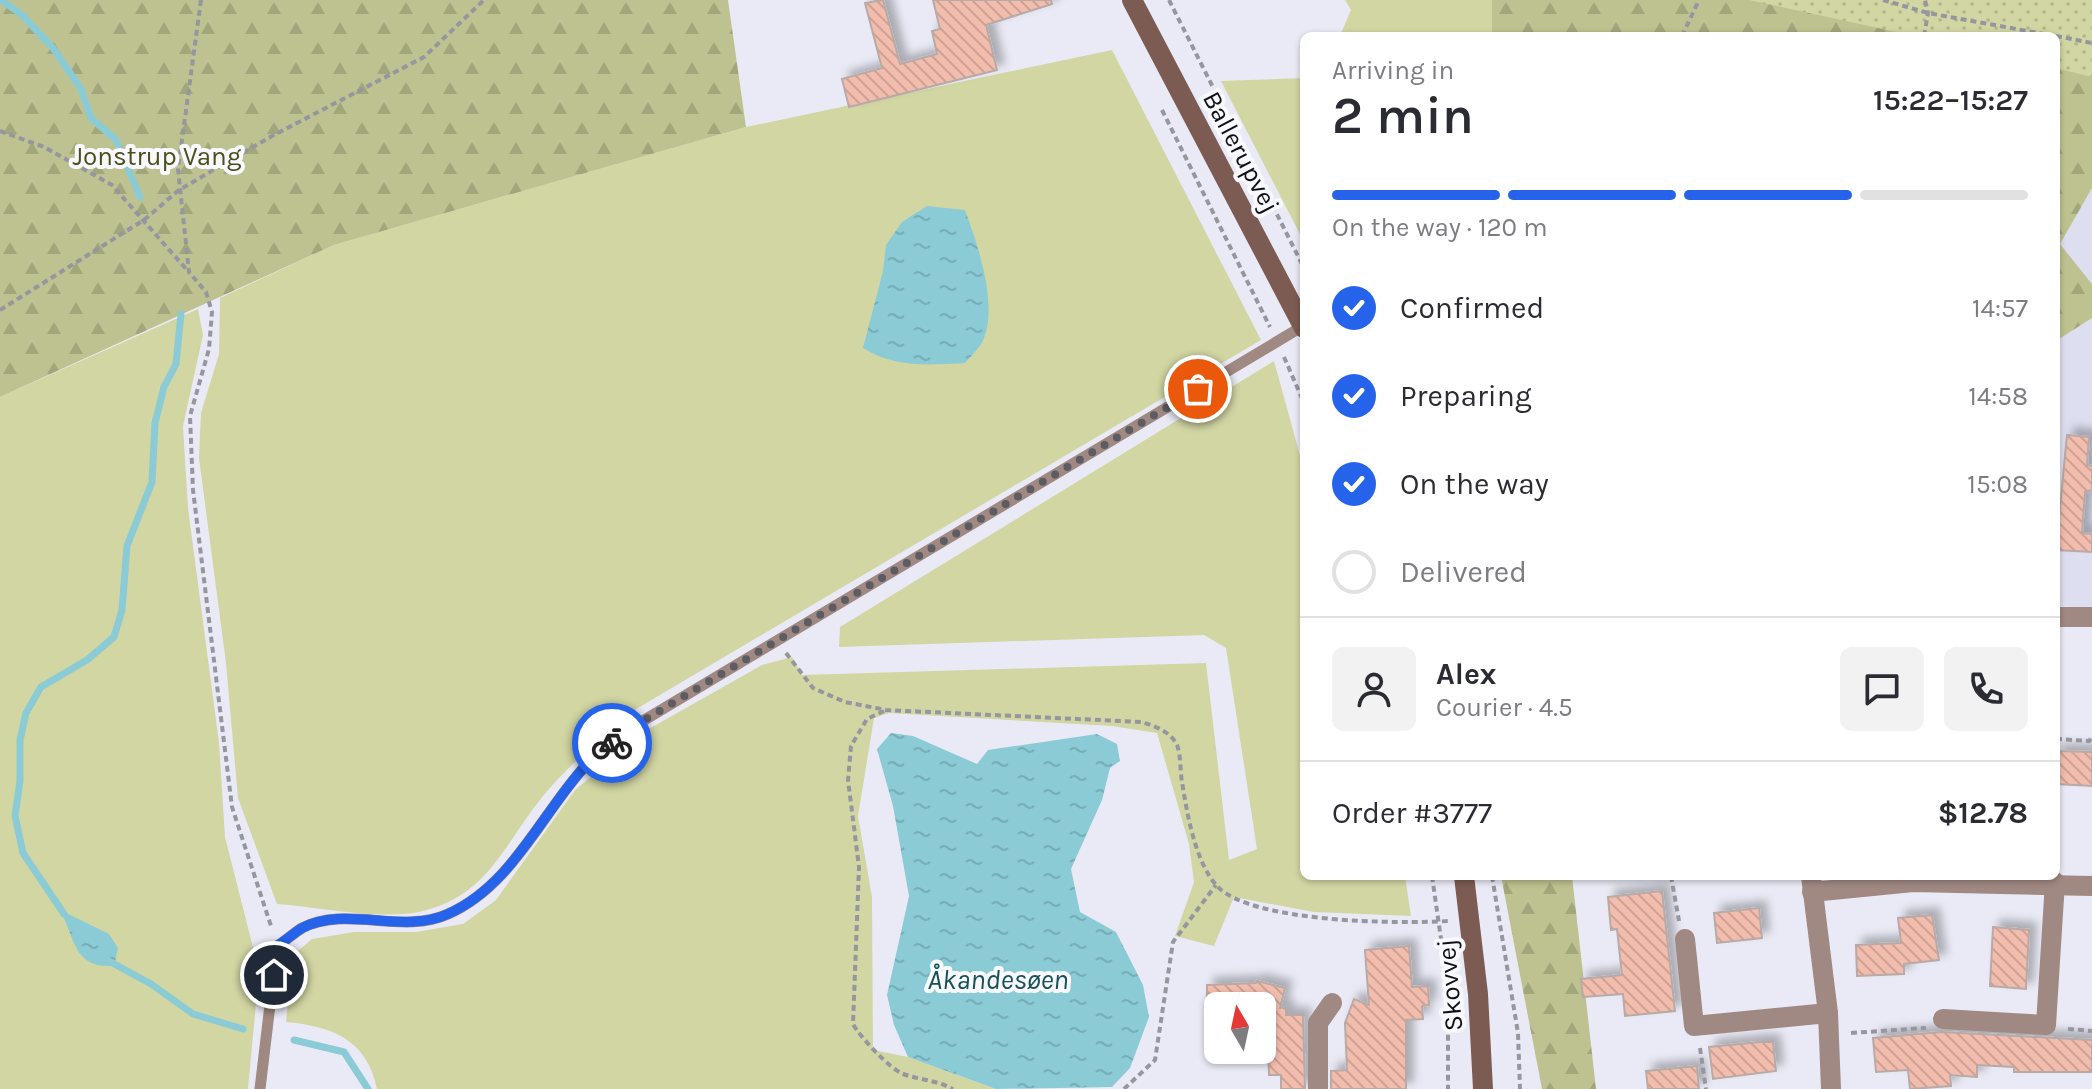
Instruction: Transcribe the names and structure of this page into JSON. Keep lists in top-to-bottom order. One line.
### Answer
{"streets":{"street":["Ballerupvej","Skovvej"]},"water":["Åkandesøen"],"parks":["Jonstrup Vang"],"north":"top","page":{"heading":["2 min","Arriving in","15:22–15:27"],"panel":["Alex","Courier · 4.5","Order #3777","$12.78"],"bar":"On the way · 120 m","list":[["Confirmed","14:57"],["Preparing","14:58"],["On the way","15:08"],"Delivered"]}}
